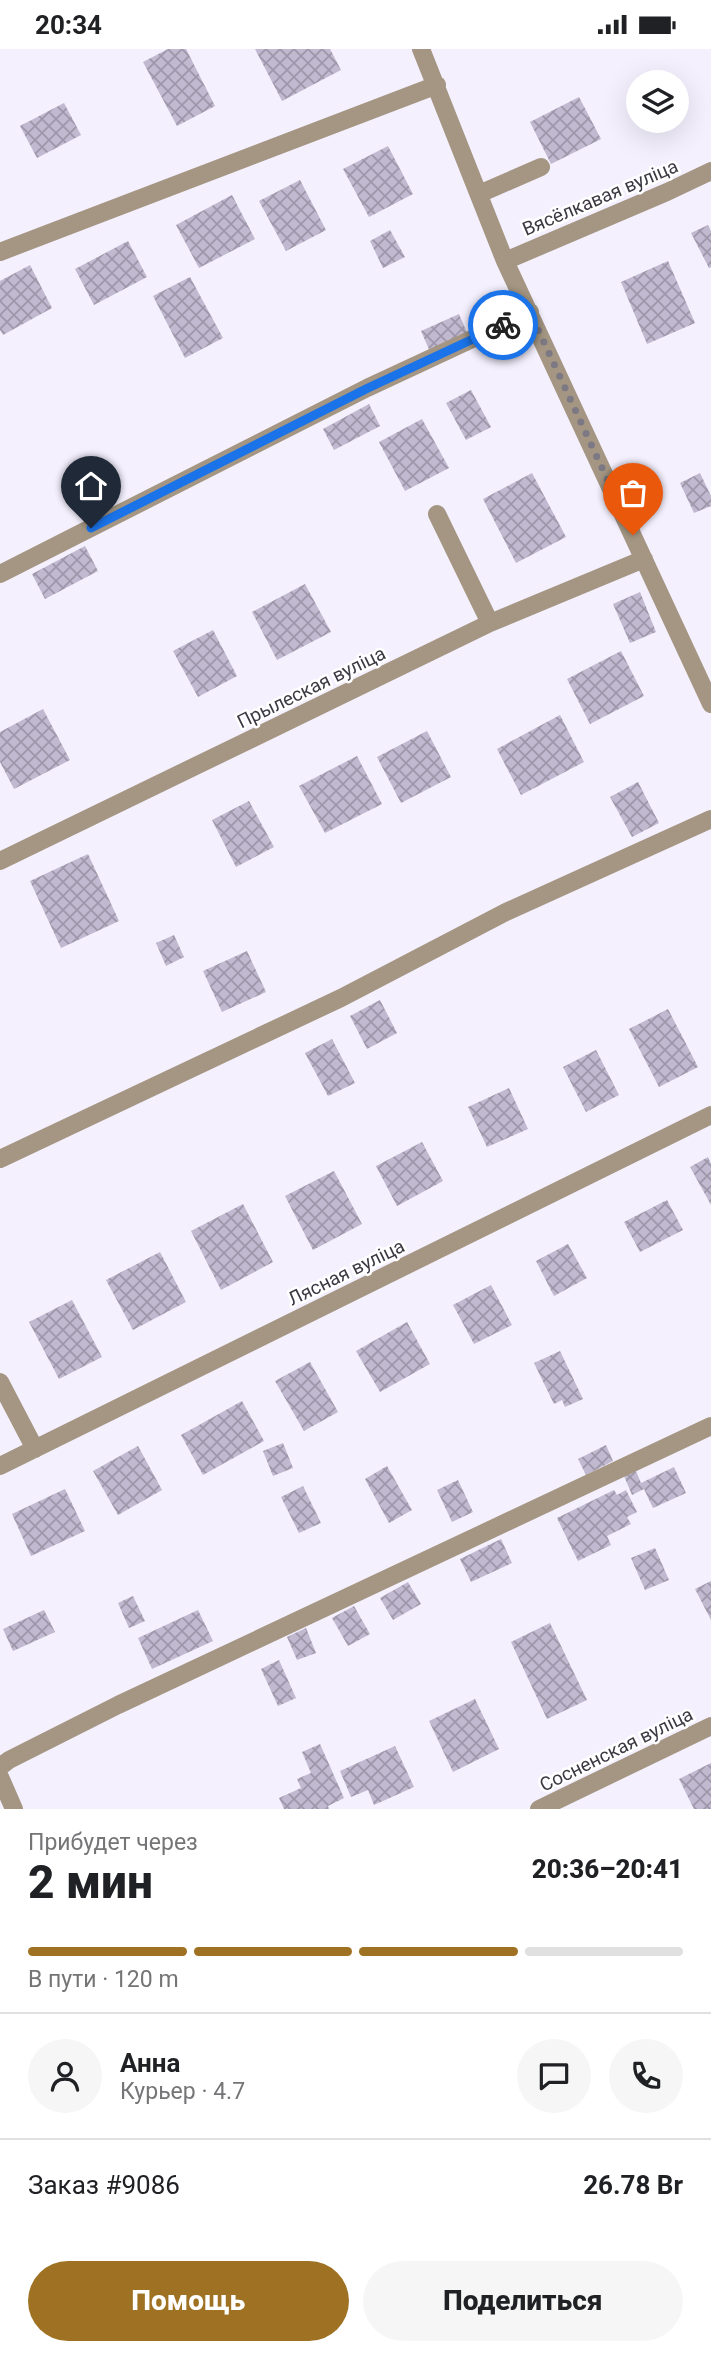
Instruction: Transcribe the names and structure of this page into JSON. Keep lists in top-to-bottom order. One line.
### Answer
{"streets":{"street":["Вясёлкавая вуліца","Прылеская вуліца","Лясная вуліца","Сосненская вуліца"]},"page":{"status":"20:34","heading":["2 мин","Прибудет через","20:36–20:41"],"panel":["Анна","Курьер · 4.7","Заказ #9086","26.78 Br"],"bar":"В пути · 120 m","buttons":["Помощь","Поделиться"]}}
